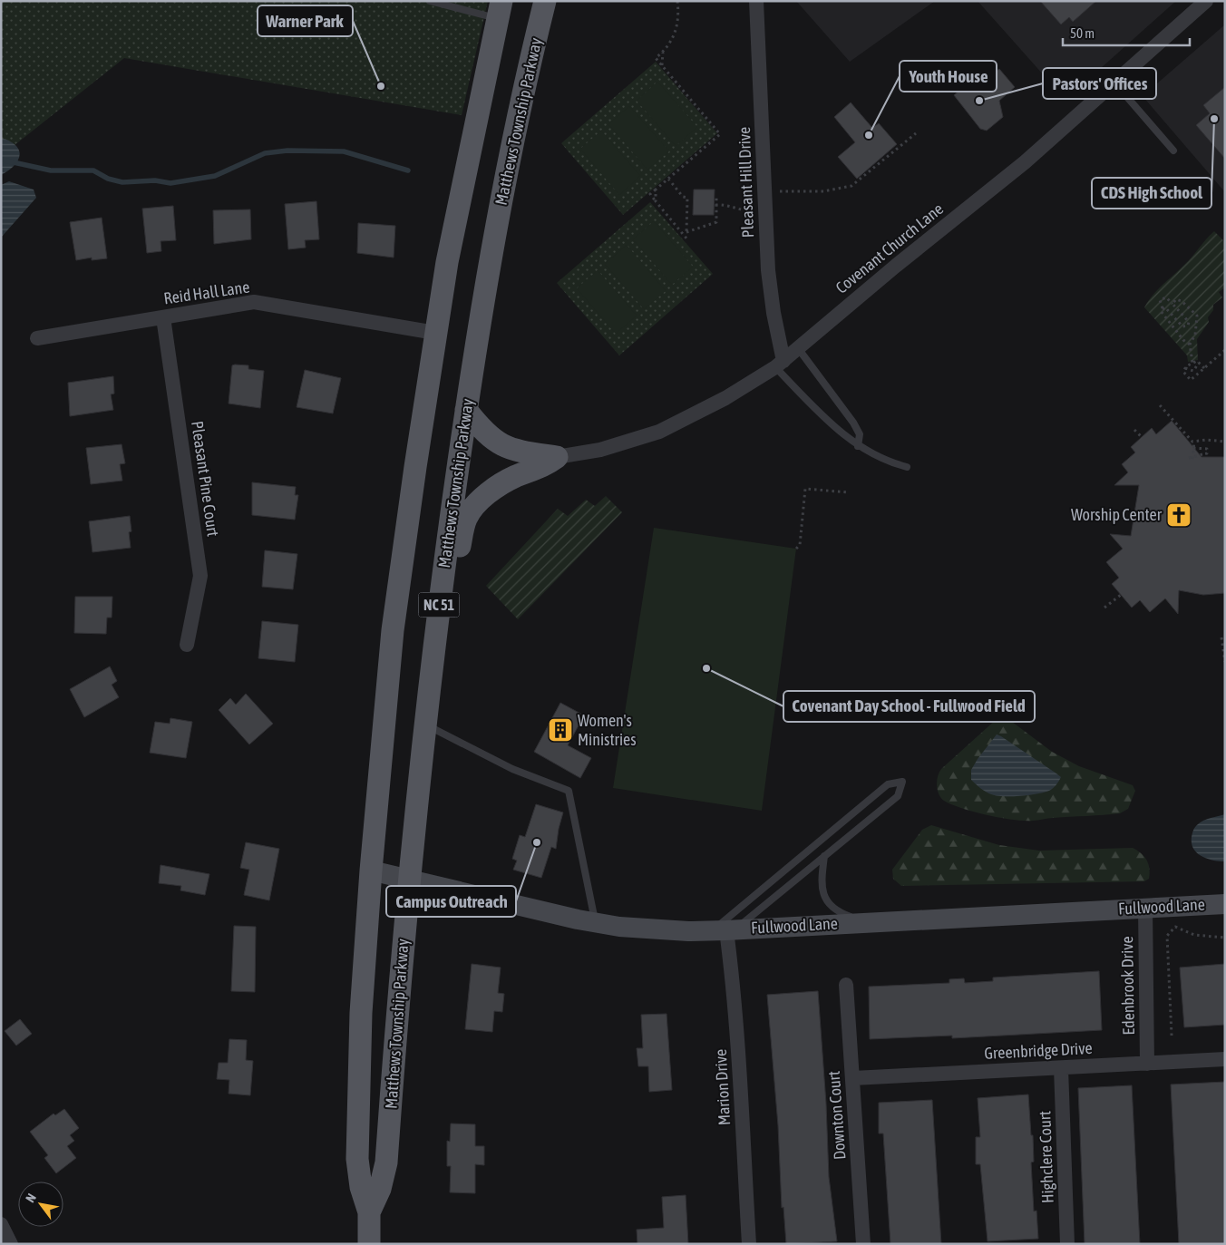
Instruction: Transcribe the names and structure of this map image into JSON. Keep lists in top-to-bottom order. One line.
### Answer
{"streets":{"main road":["Matthews Township Parkway","NC 51"],"street":["Pleasant Hill Drive","Covenant Church Lane","Reid Hall Lane","Pleasant Pine Court","Fullwood Lane","Edenbrook Drive","Greenbridge Drive","Marion Drive","Downton Court","Highclere Court"]},"crossings":[["Matthews Township Parkway","Reid Hall Lane"],["Matthews Township Parkway","Fullwood Lane"],["Pleasant Hill Drive","Covenant Church Lane"],["Reid Hall Lane","Pleasant Pine Court"],["Fullwood Lane","Edenbrook Drive"],["Fullwood Lane","Marion Drive"],["Edenbrook Drive","Greenbridge Drive"],["Greenbridge Drive","Downton Court"],["Greenbridge Drive","Highclere Court"]],"places":{"other":["Warner Park","Pastors' Offices","CDS High School","Youth House","Covenant Day School - Fullwood Field","Campus Outreach"],"church":["Worship Center"],"building":["Women's Ministries"]},"scale_bar":"50 m","north":"top left"}
